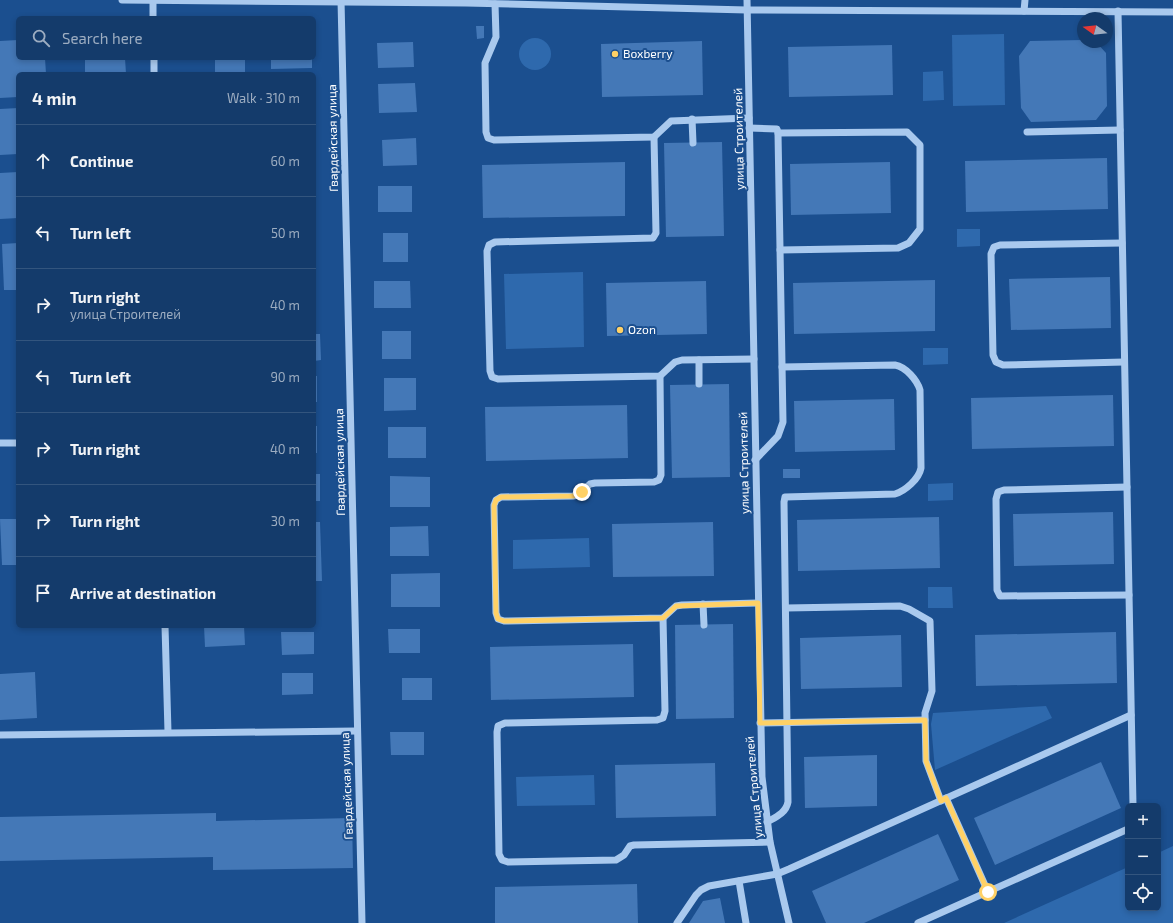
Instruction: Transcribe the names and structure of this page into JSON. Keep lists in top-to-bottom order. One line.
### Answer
{"streets":{"street":["Гвардейская улица","улица Строителей"]},"places":["Boxberry","Ozon"],"north":"left","page":{"search":"Search here","heading":["4 min","Walk · 310 m"],"list":[["Continue","60 m"],["Turn left","50 m"],["Turn right","улица Строителей","40 m"],["Turn left","90 m"],["Turn right","40 m"],["Turn right","30 m"],"Arrive at destination"],"map_buttons":["+","−"]}}
